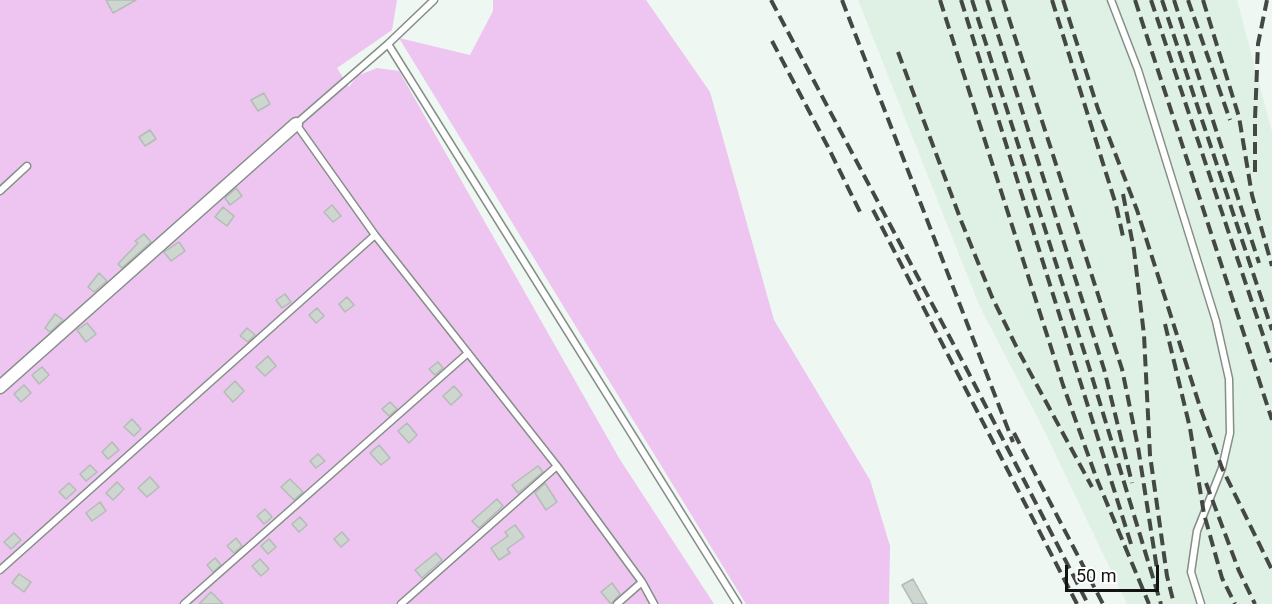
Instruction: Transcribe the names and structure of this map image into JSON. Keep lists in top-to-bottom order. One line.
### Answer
{"scale_bar":"50 m"}
